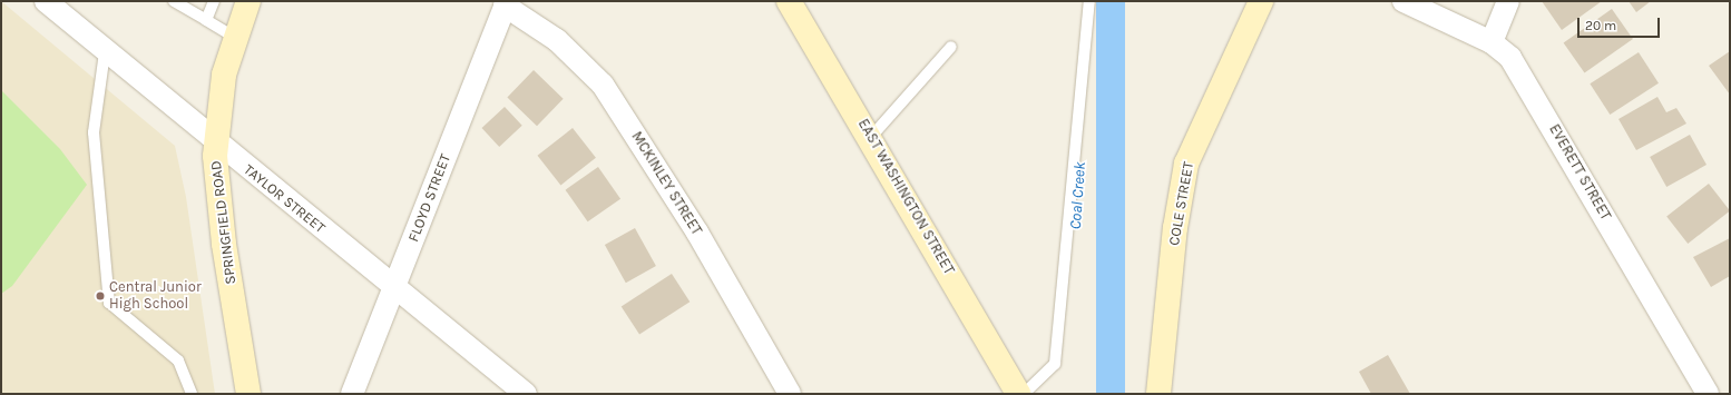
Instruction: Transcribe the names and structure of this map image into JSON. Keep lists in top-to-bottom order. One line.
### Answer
{"streets":{"main road":["EAST WASHINGTON STREET","COLE STREET","SPRINGFIELD ROAD"],"street":["EVERETT STREET","MCKINLEY STREET","FLOYD STREET","TAYLOR STREET"]},"crossings":[["MCKINLEY STREET","FLOYD STREET"],["FLOYD STREET","TAYLOR STREET"],["TAYLOR STREET","SPRINGFIELD ROAD"]],"water":["Coal Creek"],"places":["Central Junior High School"],"scale_bar":"20 m"}
